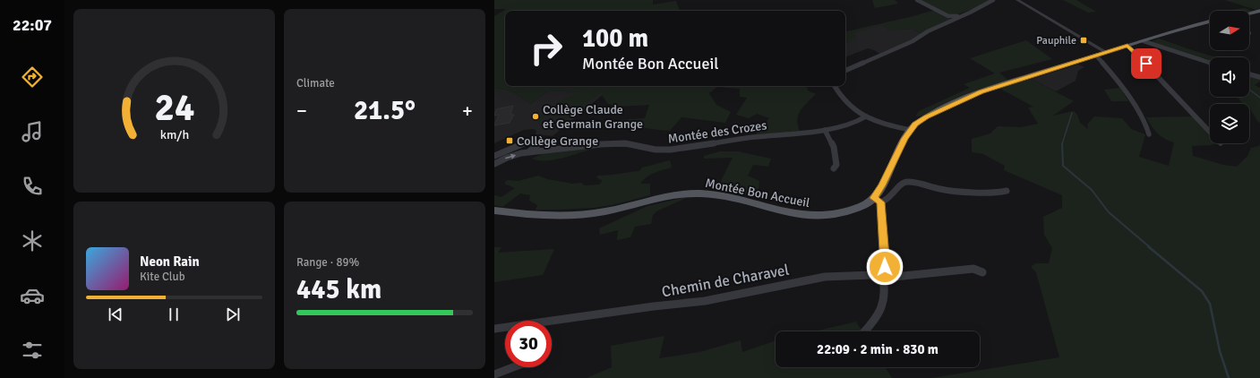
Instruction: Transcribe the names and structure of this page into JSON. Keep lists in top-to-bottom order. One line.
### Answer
{"streets":{"main road":["Montée Bon Accueil"],"street":["Montée des Crozes","Chemin de Charavel"]},"places":{"transit":["Pauphile","Collège Grange"],"other":["Collège Claude et Germain Grange"]},"north":"right","page":{"tabs":"22:07","tile":["Climate",["Range · 89%","445 km"]],"turn":["100 m","Montée Bon Accueil"],"heat":["−","21.5°","+"],"song":["Neon Rain","Kite Club"],"limit":"30","trip":"22:09 · 2 min · 830 m","gauge":["24","km/h"]}}
